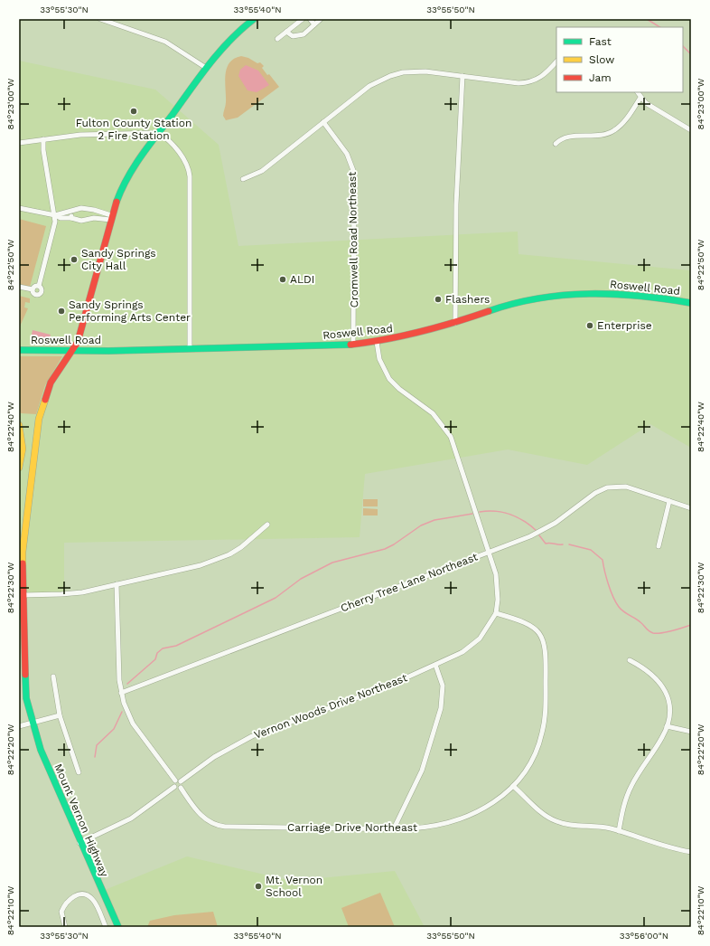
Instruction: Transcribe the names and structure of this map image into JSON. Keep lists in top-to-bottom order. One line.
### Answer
{"streets":{"main road":["Roswell Road","Mount Vernon Highway"],"street":["Cromwell Road Northeast","Cherry Tree Lane Northeast","Vernon Woods Drive Northeast","Carriage Drive Northeast"]},"crossings":[["Cromwell Road Northeast","Roswell Road"],["Roswell Road","Vernon Woods Drive Northeast"],["Roswell Road","Mount Vernon Highway"],["Cherry Tree Lane Northeast","Vernon Woods Drive Northeast"],["Vernon Woods Drive Northeast","Carriage Drive Northeast"]],"places":["Fulton County Station 2 Fire Station","Sandy Springs City Hall","ALDI","Flashers","Sandy Springs Performing Arts Center","Enterprise","Mt. Vernon School"],"legend":["Fast","Slow","Jam"],"coordinates":["33°55'30\"N","33°55'40\"N","33°55'50\"N","84°23'00\"W","84°22'50\"W","84°22'40\"W","84°22'30\"W","84°22'20\"W","84°22'10\"W","33°56'00\"N"]}
